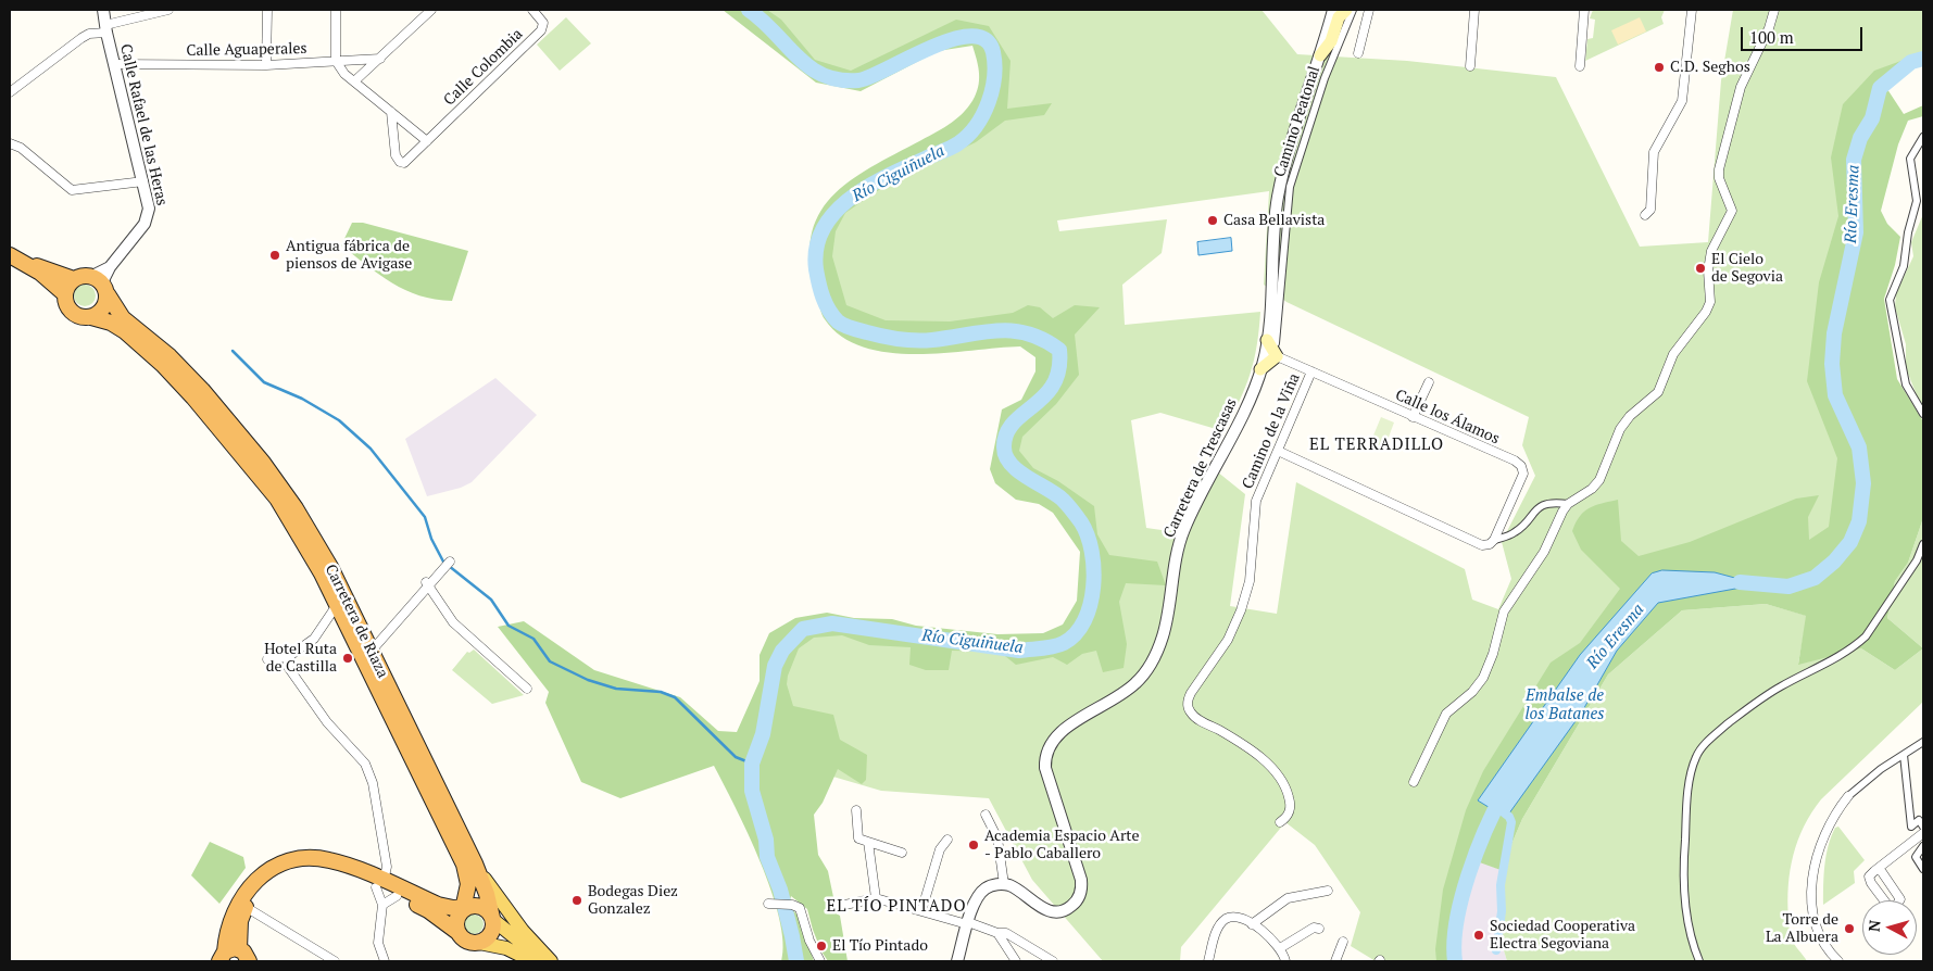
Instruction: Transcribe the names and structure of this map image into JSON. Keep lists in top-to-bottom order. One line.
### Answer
{"streets":{"highway":["Carretera de Riaza"],"street":["Calle Aguaperales","Calle Colombia","Camino Peatonal","Calle Rafael de las Heras","Calle los Álamos","Camino de la Viña","Carretera de Trescasas"]},"crossings":[["Calle Aguaperales","Calle Rafael de las Heras"],["Camino Peatonal","Carretera de Trescasas"],["Calle los Álamos","Camino de la Viña"]],"districts":["EL TERRADILLO","EL TÍO PINTADO"],"water":["Río Ciguiñuela","Río Eresma","Embalse de los Batanes"],"places":["C.D. Seghos","Casa Bellavista","Antigua fábrica de piensos de Avigase","El Cielo de Segovia","Hotel Ruta de Castilla","Academia Espacio Arte - Pablo Caballero","Bodegas Diez Gonzalez","Torre de La Albuera","Sociedad Cooperativa Electra Segoviana","El Tío Pintado"],"scale_bar":"100 m","north":"left"}
